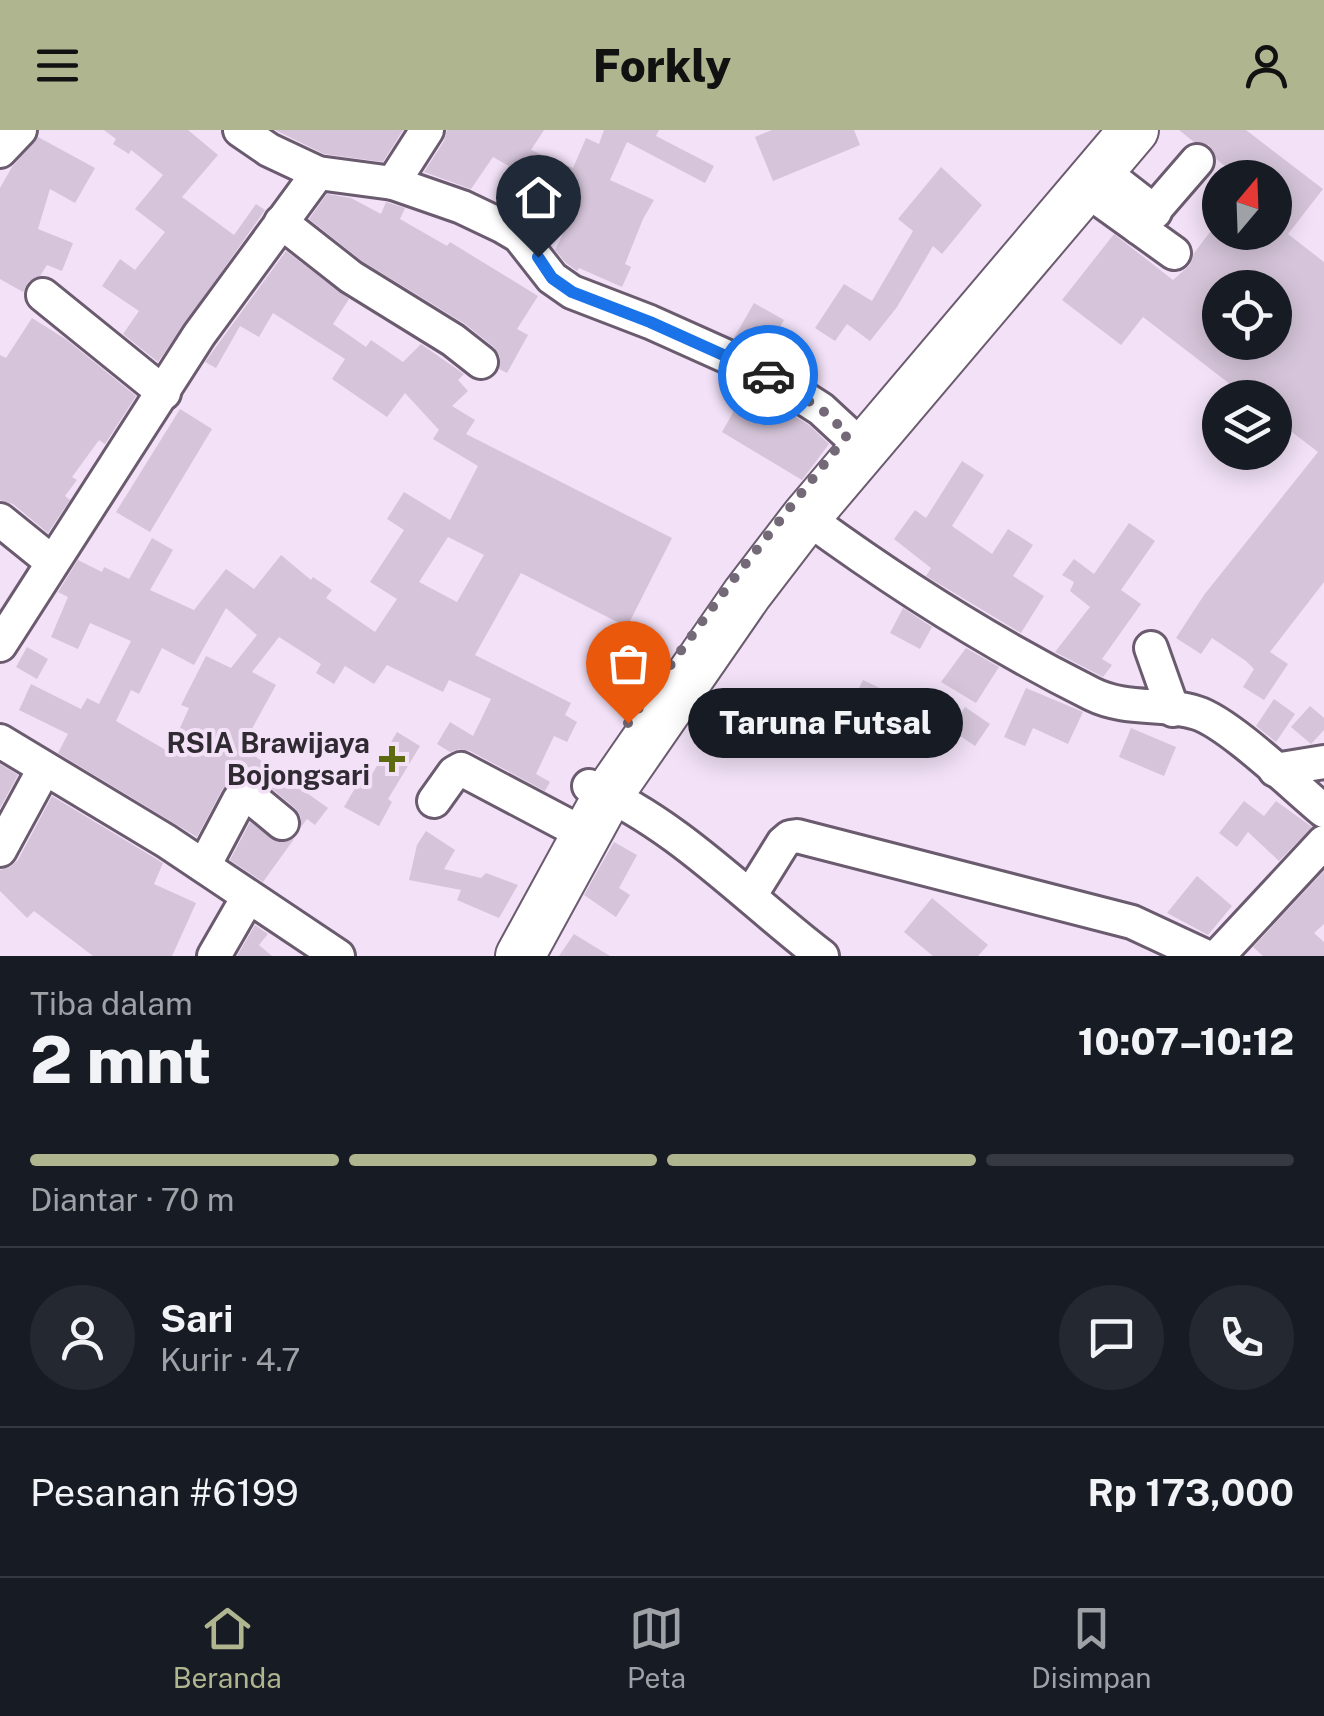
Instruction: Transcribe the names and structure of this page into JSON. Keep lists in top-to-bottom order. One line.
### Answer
{"places":{"other":["Taruna Futsal"],"health":["RSIA Brawijaya Bojongsari"]},"north":"top","page":{"header":"Forkly","bubble":"Taruna Futsal","heading":["2 mnt","Tiba dalam","10:07–10:12"],"panel":["Sari","Kurir · 4.7","Pesanan #6199","Rp 173,000"],"bar":"Diantar · 70 m","tabs":["Beranda","Peta","Disimpan"]}}
